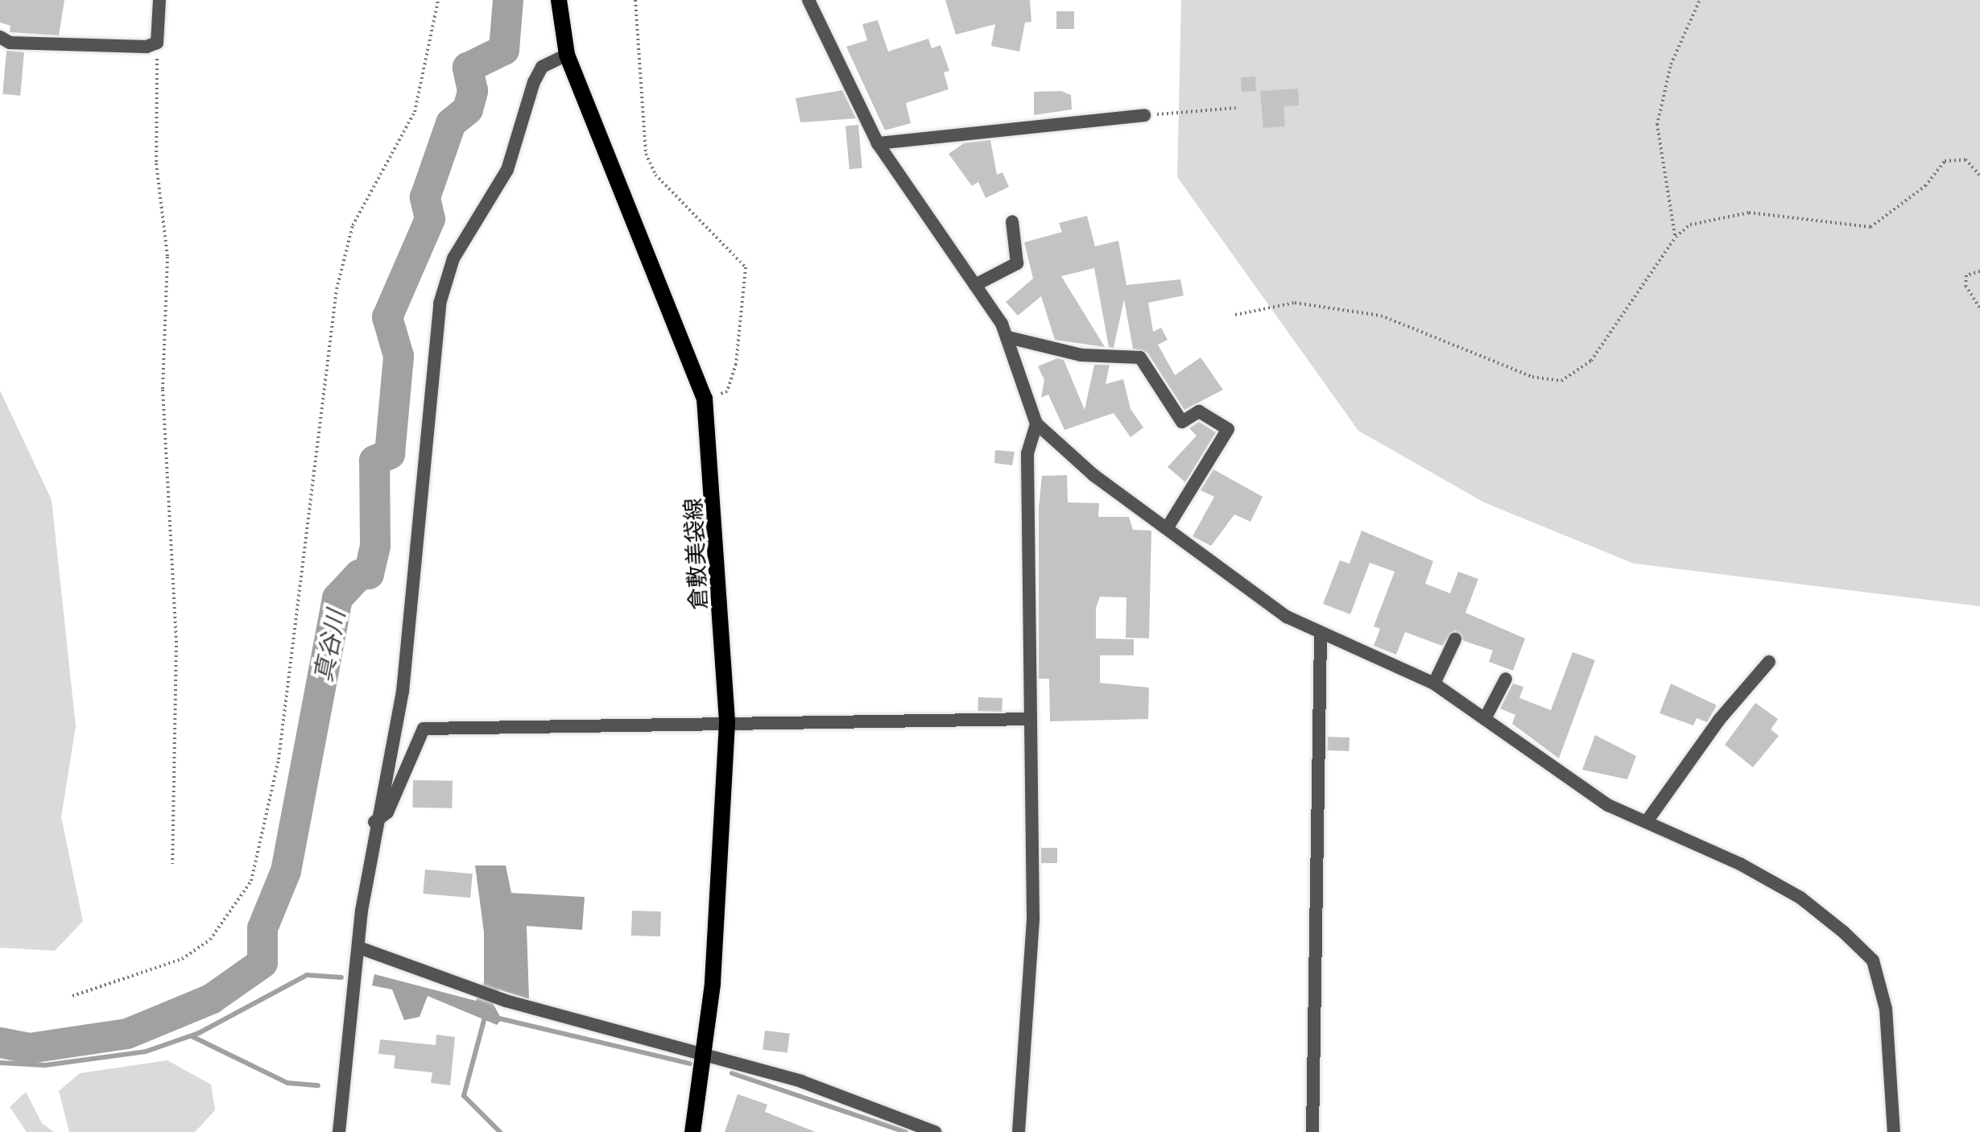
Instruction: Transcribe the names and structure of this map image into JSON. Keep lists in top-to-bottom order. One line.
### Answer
{"streets":{"main road":["倉敷美袋線"]},"water":["真谷川"]}
